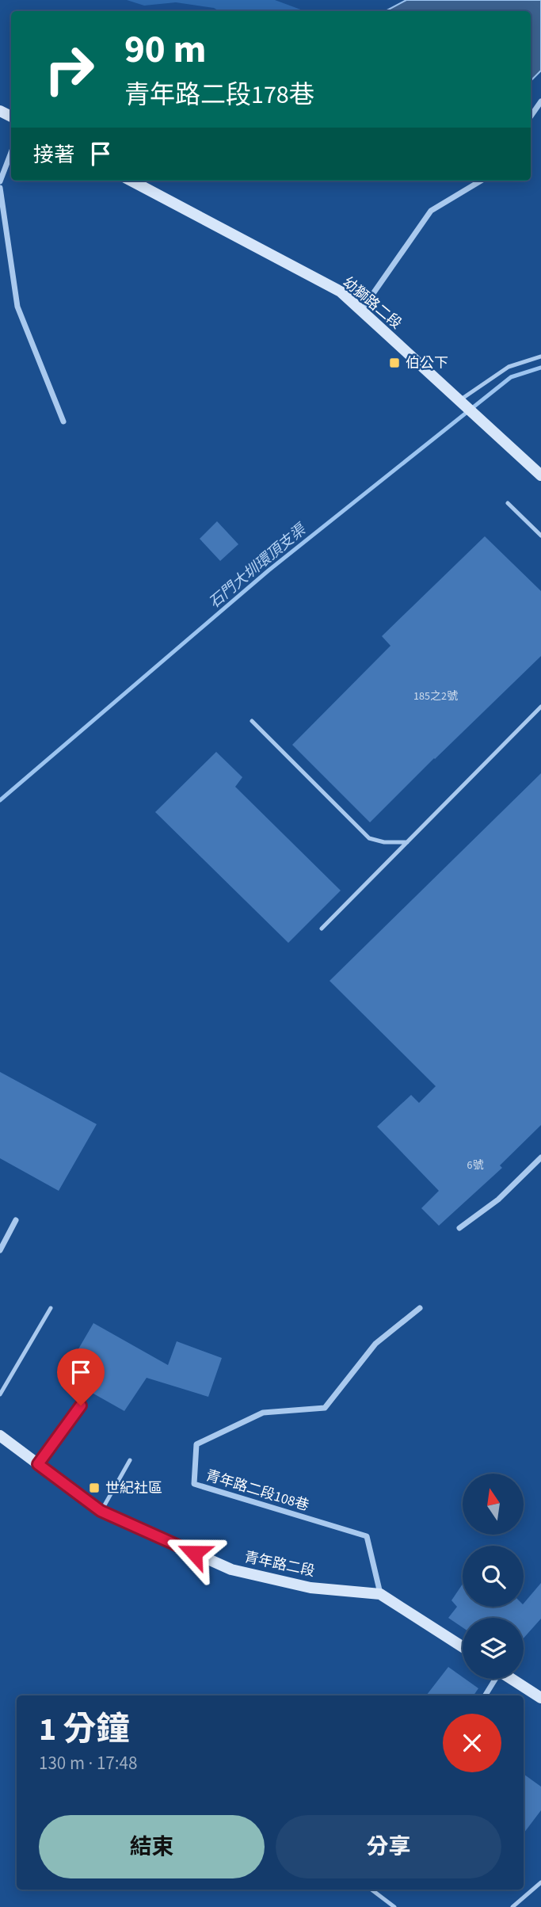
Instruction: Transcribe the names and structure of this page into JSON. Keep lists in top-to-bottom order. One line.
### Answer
{"streets":{"street":["幼獅路二段","青年路二段108巷","青年路二段"]},"crossings":[["青年路二段108巷","青年路二段"]],"water":["石門大圳環頂支渠"],"places":{"transit":["伯公下","世紀社區"]},"house_numbers":["185之2號","6號"],"north":"top","page":{"turn":["90 m","青年路二段178巷"],"then":"接著","heading":["1 分鐘","130 m · 17:48"],"buttons":["結束","分享"]}}
